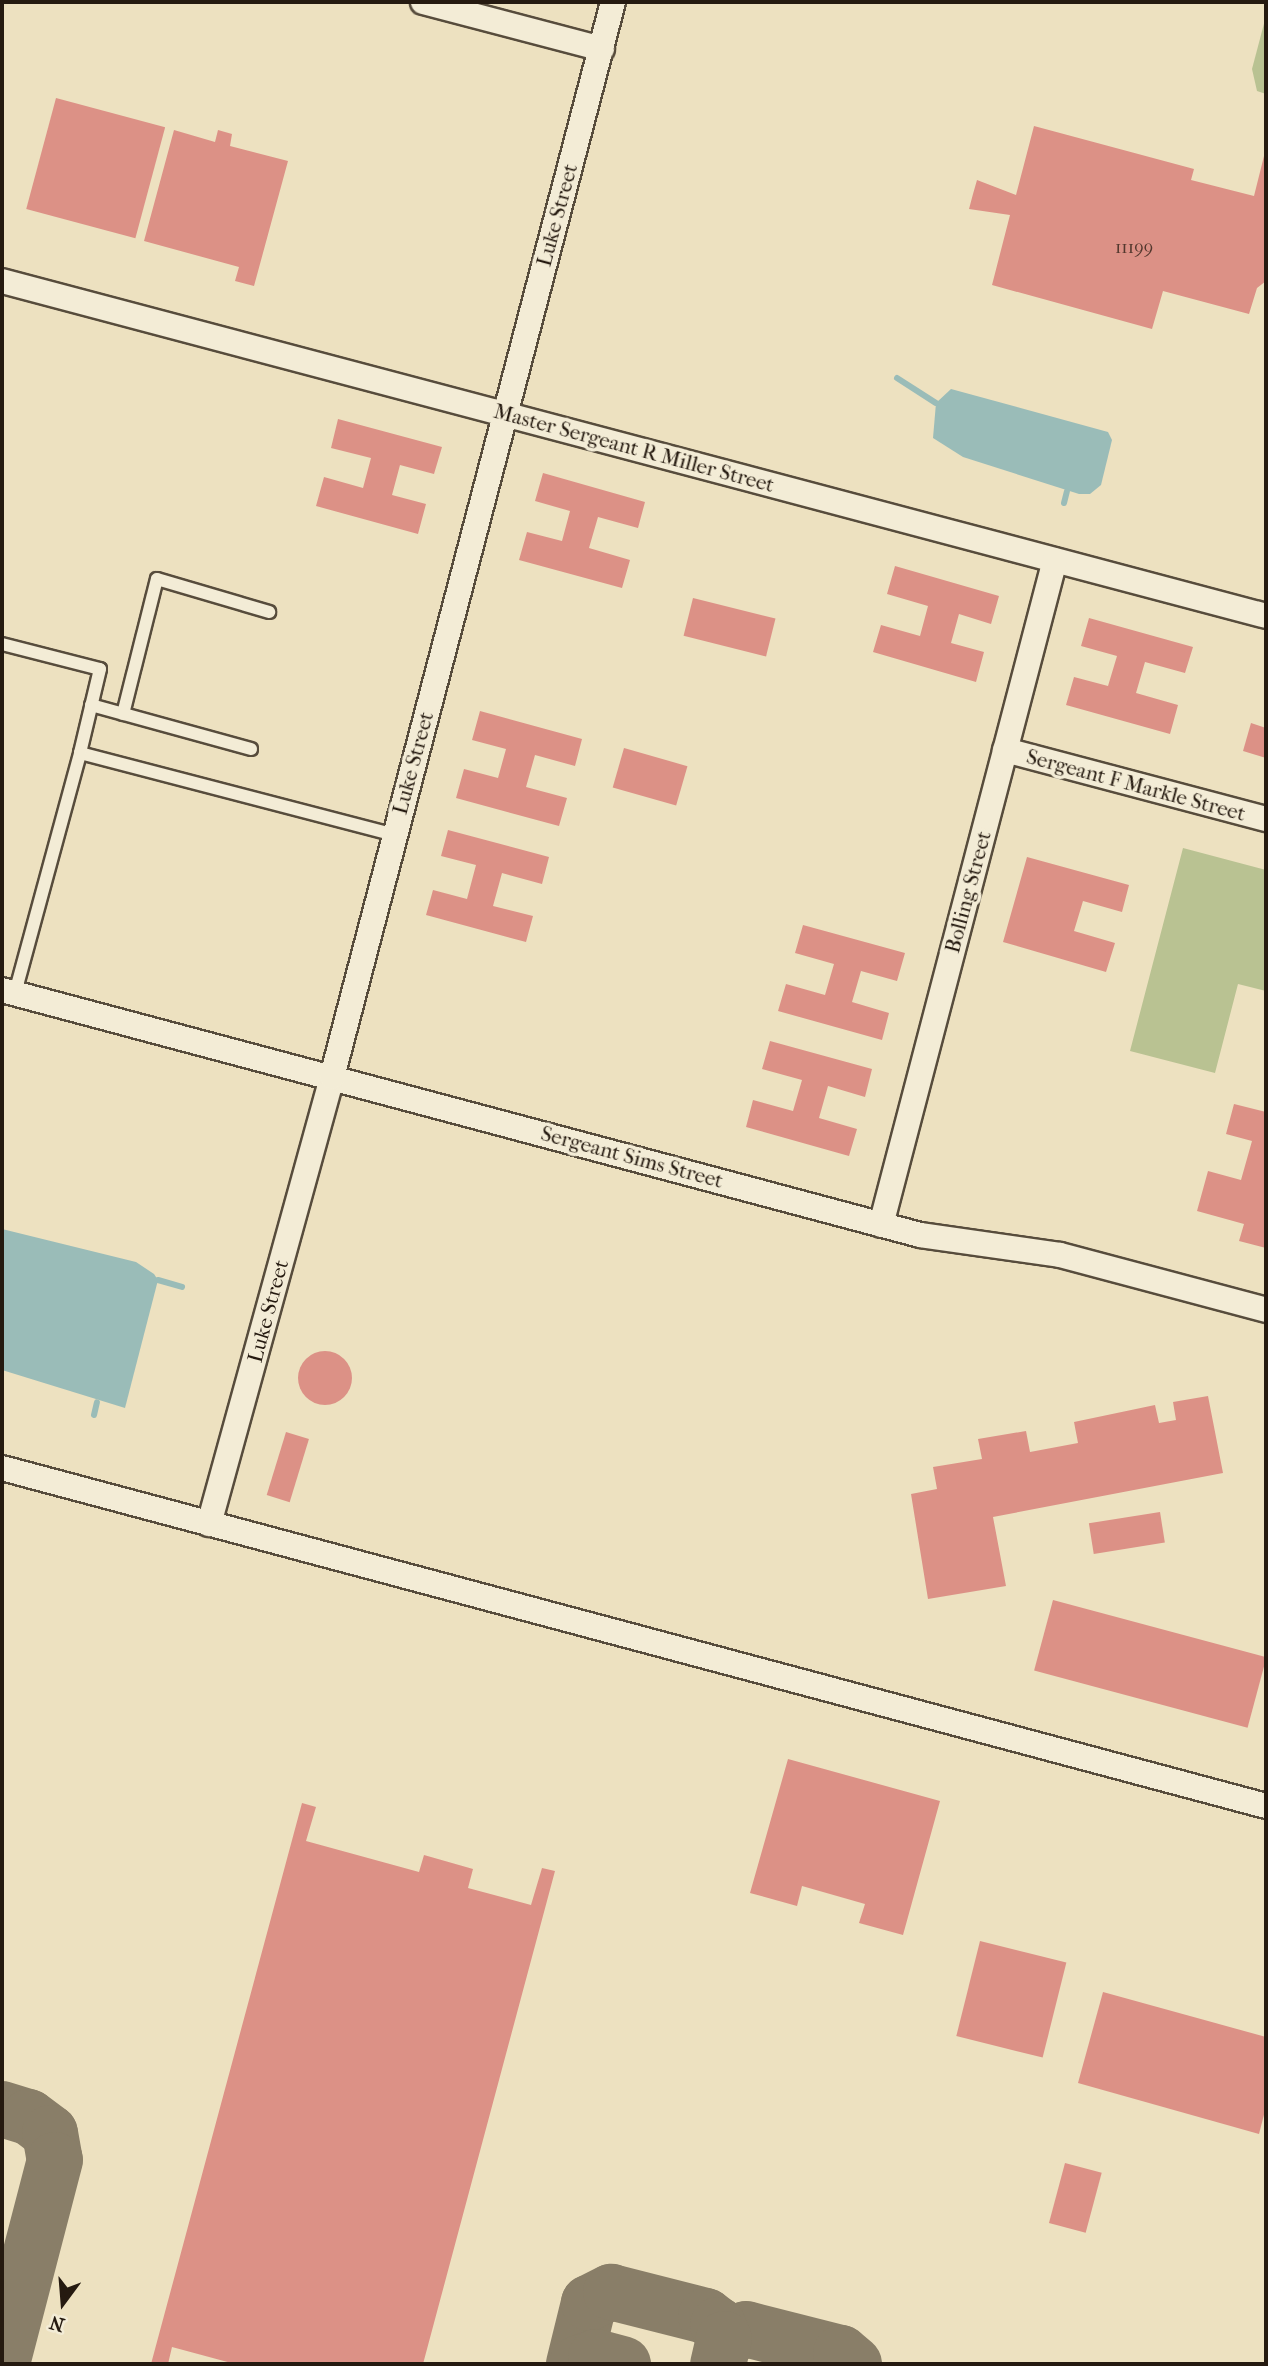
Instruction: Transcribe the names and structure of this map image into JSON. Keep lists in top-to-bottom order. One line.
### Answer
{"streets":{"street":["Luke Street","Master Sergeant R Miller Street","Sergeant F Markle Street","Bolling Street","Sergeant Sims Street"]},"crossings":[["Luke Street","Master Sergeant R Miller Street"],["Luke Street","Sergeant Sims Street"],["Master Sergeant R Miller Street","Bolling Street"],["Sergeant F Markle Street","Bolling Street"],["Bolling Street","Sergeant Sims Street"]],"house_numbers":["11199"],"north":"bottom"}
